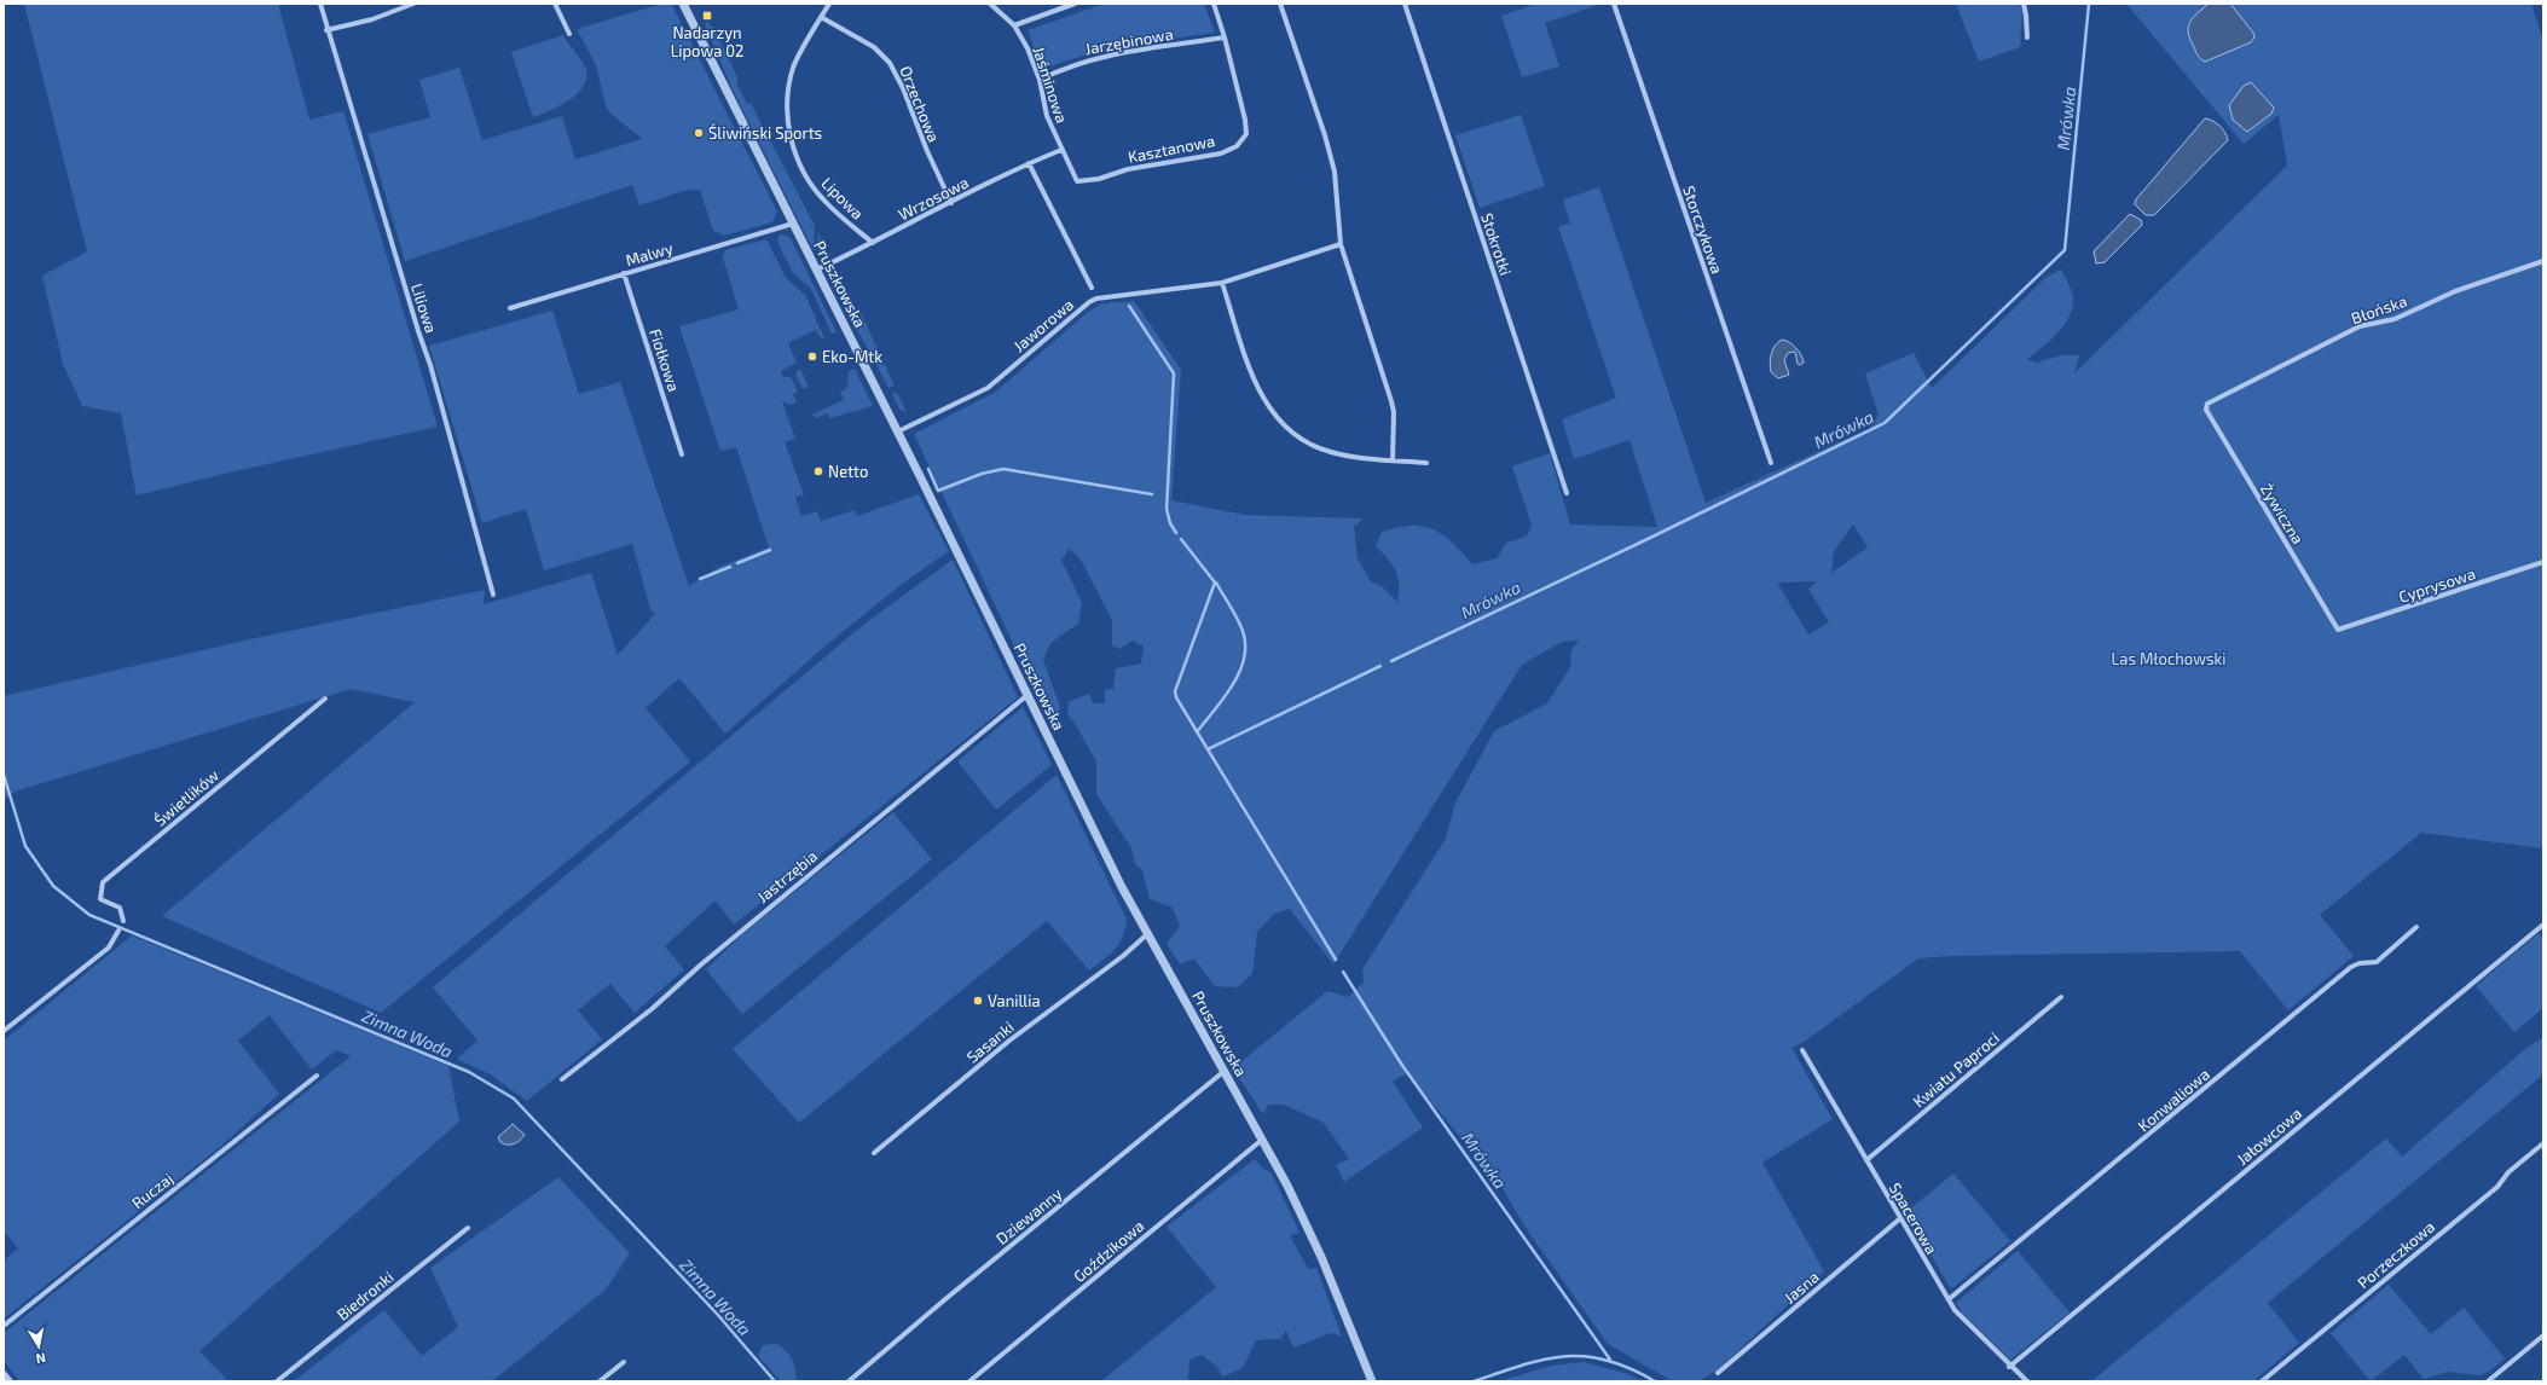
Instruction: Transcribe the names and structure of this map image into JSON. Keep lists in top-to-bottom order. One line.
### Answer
{"streets":{"street":["Jarzębinowa","Jaśminowa","Orzechowa","Kasztanowa","Lipowa","Wrzosowa","Storczykowa","Stokrotki","Malwy","Pruszkowska","Liliowa","Błońska","Jaworowa","Fiołkowa","Żywiczna","Cyprysowa","Świetlików","Jastrzębia","Sasanki","Kwiatu Paproci","Konwaliowa","Jałowcowa","Ruczaj","Dziewanny","Spacerowa","Goździkowa","Porzeczkowa","Jasna","Biedronki"]},"crossings":[["Jarzębinowa","Jaśminowa"],["Jarzębinowa","Kasztanowa"],["Jaśminowa","Kasztanowa"],["Jaśminowa","Wrzosowa"],["Orzechowa","Lipowa"],["Orzechowa","Wrzosowa"],["Lipowa","Wrzosowa"],["Wrzosowa","Pruszkowska"],["Malwy","Pruszkowska"],["Malwy","Fiołkowa"],["Pruszkowska","Jaworowa"],["Pruszkowska","Jastrzębia"],["Pruszkowska","Sasanki"],["Pruszkowska","Dziewanny"],["Pruszkowska","Goździkowa"],["Błońska","Żywiczna"],["Żywiczna","Cyprysowa"],["Kwiatu Paproci","Spacerowa"],["Konwaliowa","Spacerowa"],["Jałowcowa","Spacerowa"],["Spacerowa","Jasna"]],"water":["Mrówka","Zimna Woda"],"parks":["Las Młochowski"],"places":{"transit":["Nadarzyn Lipowa 02"],"other":["Śliwiński Sports","Eko-Mtk","Netto","Vanillia"]},"north":"bottom"}
